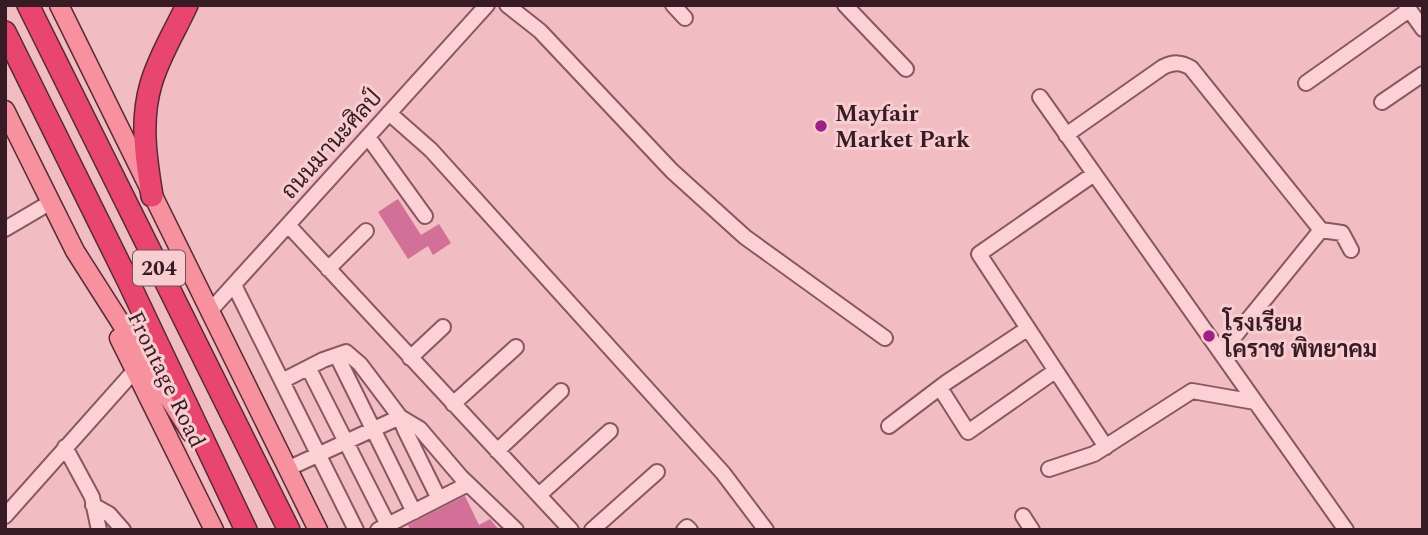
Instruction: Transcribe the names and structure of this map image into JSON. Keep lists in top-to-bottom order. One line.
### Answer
{"streets":{"highway":["204"],"main road":["Frontage Road"],"street":["ถนนมานะศิลป์"]},"places":["Mayfair Market Park","โรงเรียน โคราช พิทยาคม"]}
